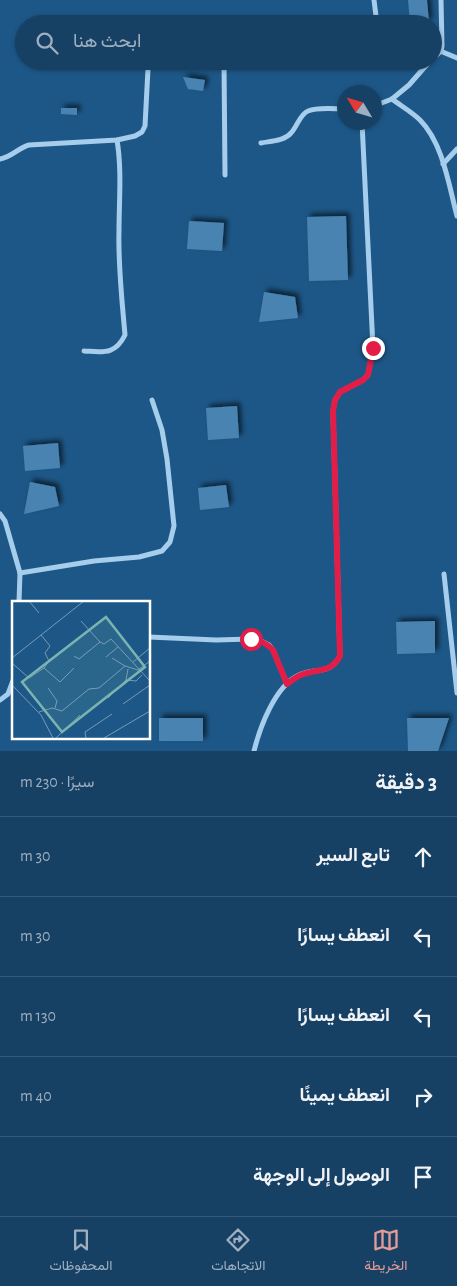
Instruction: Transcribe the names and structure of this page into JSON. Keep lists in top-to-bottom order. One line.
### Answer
{"north":"top left","page":{"search":"ابحث هنا","heading":["3 دقيقة","سيرًا · 230 m"],"list":[["تابع السير","30 m"],["انعطف يسارًا","30 m"],["انعطف يسارًا","130 m"],["انعطف يمينًا","40 m"],"الوصول إلى الوجهة"],"nav":["الخريطة","الاتجاهات","المحفوظات"]}}
